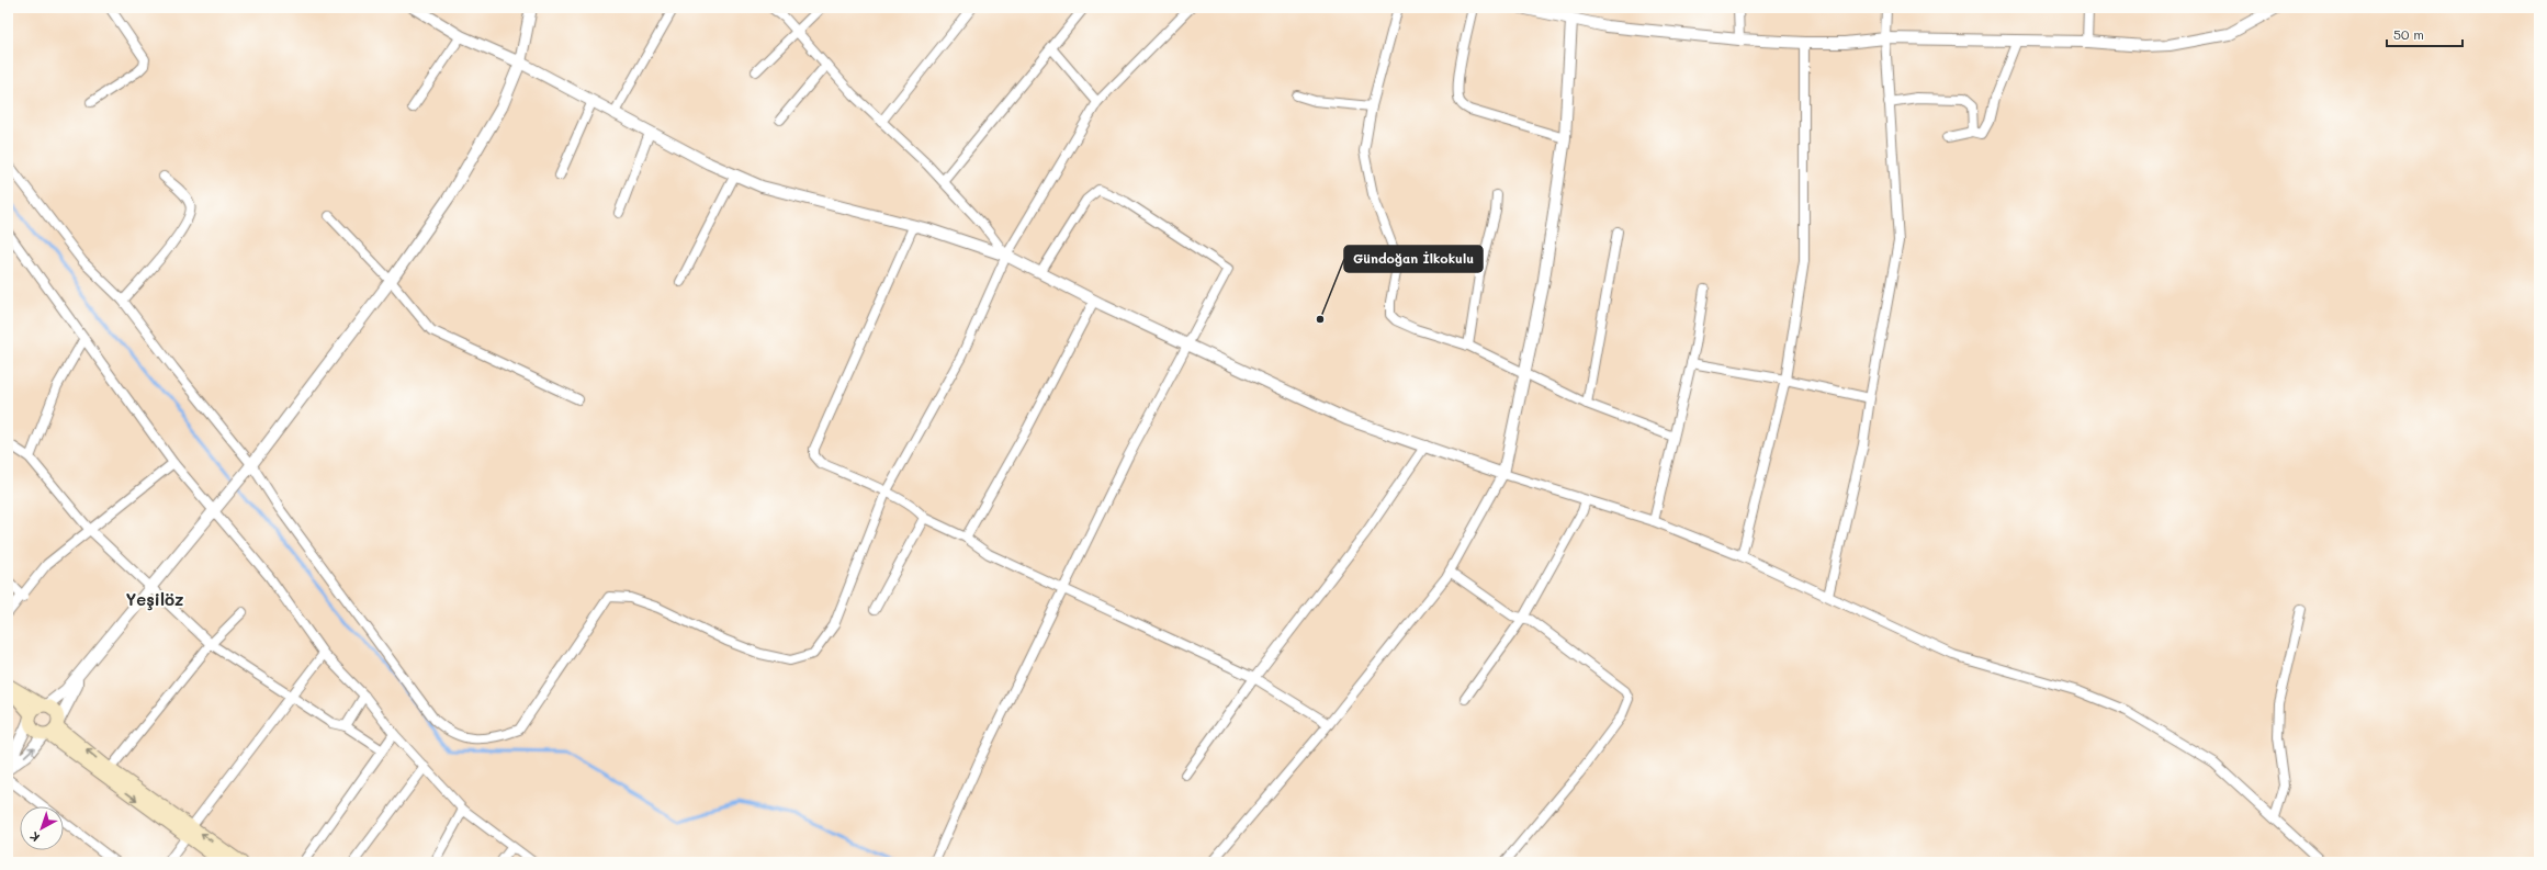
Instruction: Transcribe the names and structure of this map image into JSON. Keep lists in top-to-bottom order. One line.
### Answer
{"districts":["Yeşilöz"],"places":["Gündoğan İlkokulu"],"scale_bar":"50 m","north":"bottom left"}
